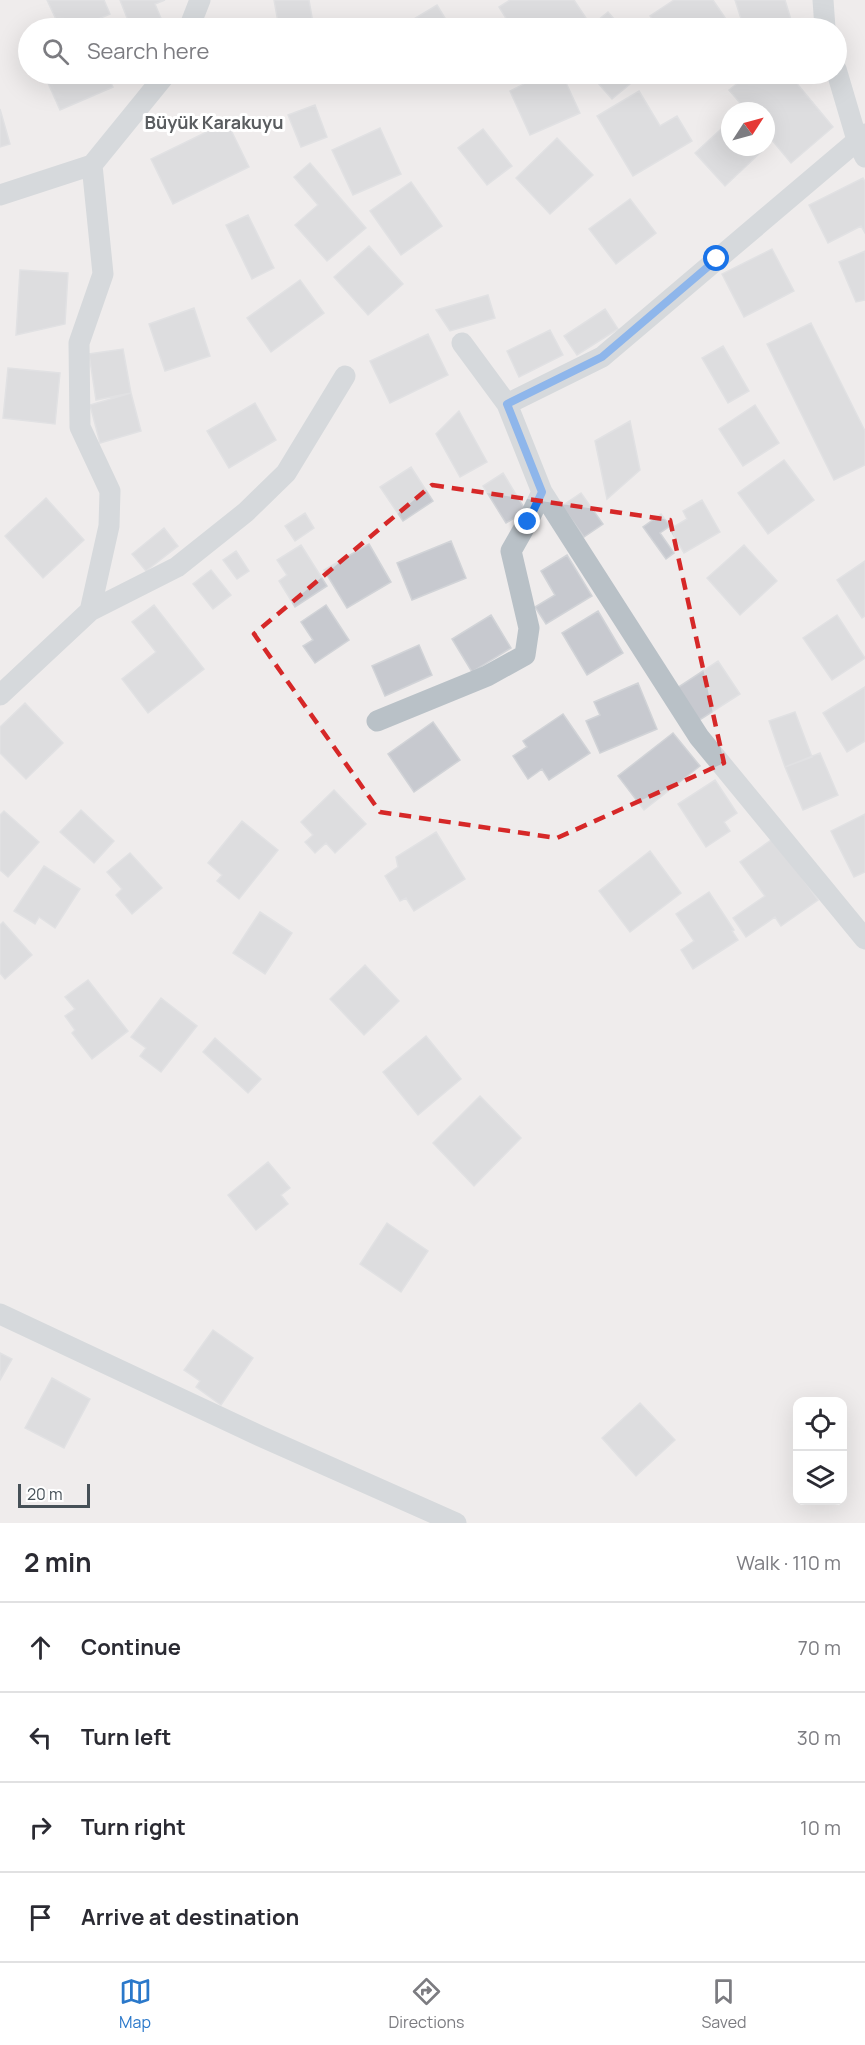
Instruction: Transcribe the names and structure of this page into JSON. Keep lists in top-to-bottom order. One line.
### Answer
{"districts":["Büyük Karakuyu"],"scale_bar":"20 m","north":"top right","page":{"search":"Search here","scale":"20 m","heading":["2 min","Walk · 110 m"],"list":[["Continue","70 m"],["Turn left","30 m"],["Turn right","10 m"],"Arrive at destination"],"nav":["Map","Directions","Saved"]}}
